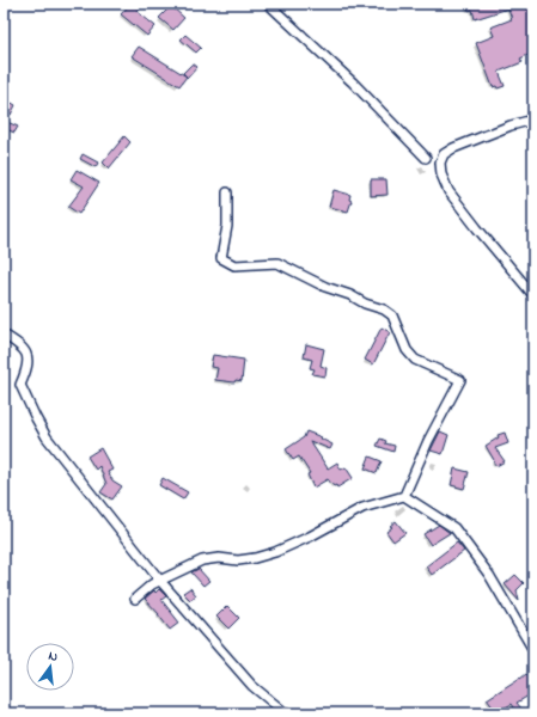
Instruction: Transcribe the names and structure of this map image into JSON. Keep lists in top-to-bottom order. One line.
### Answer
{"north":"top"}
